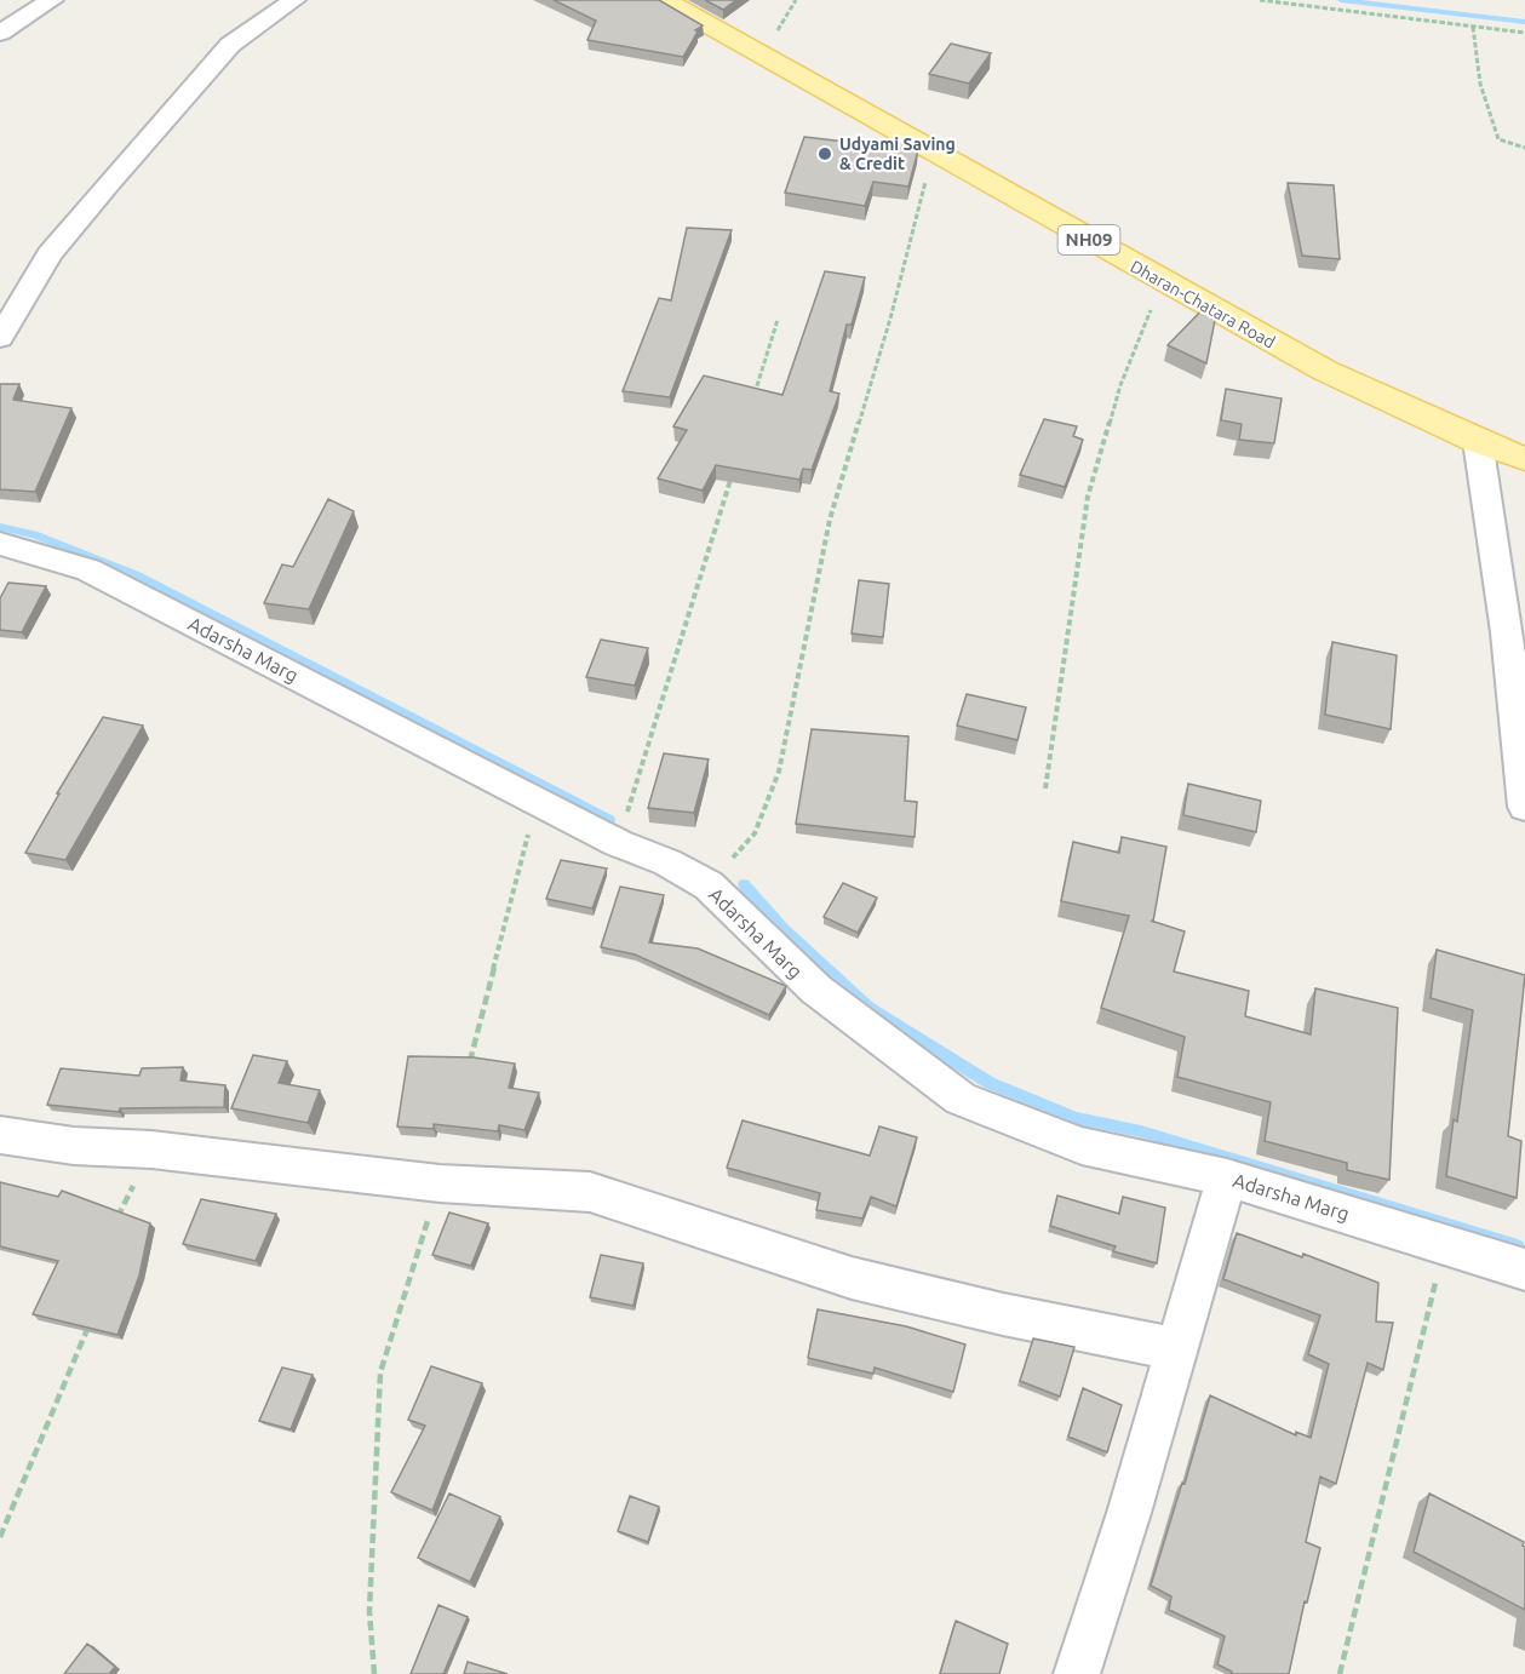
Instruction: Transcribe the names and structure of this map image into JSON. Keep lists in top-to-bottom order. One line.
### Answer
{"streets":{"main road":["NH09","Dharan-Chatara Road"],"street":["Adarsha Marg"]},"places":["Udyami Saving & Credit"]}
